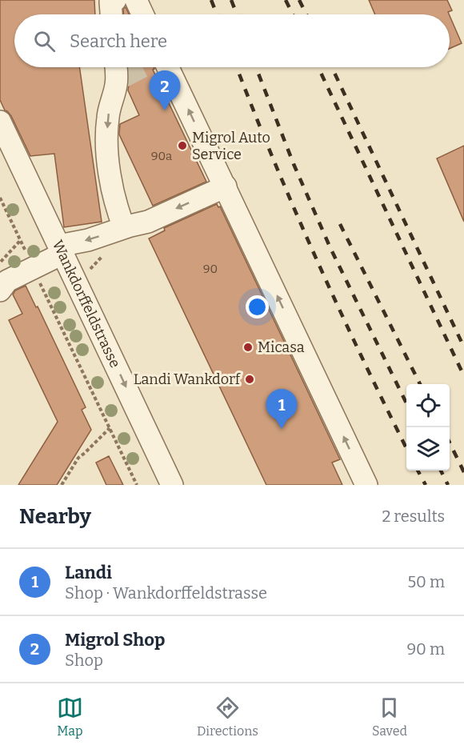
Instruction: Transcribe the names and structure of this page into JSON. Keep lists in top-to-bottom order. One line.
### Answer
{"streets":{"street":["Wankdorffeldstrasse"]},"places":["Migrol Auto Service","Micasa","Landi Wankdorf"],"house_numbers":["90a","90"],"page":{"search":"Search here","pins":["2","1"],"heading":["Nearby","2 results"],"list":[{"mark":"1","name":"Landi","note":"Shop · Wankdorffeldstrasse","value":"50 m"},{"mark":"2","name":"Migrol Shop","note":"Shop","value":"90 m"}],"nav":["Map","Directions","Saved"]}}
